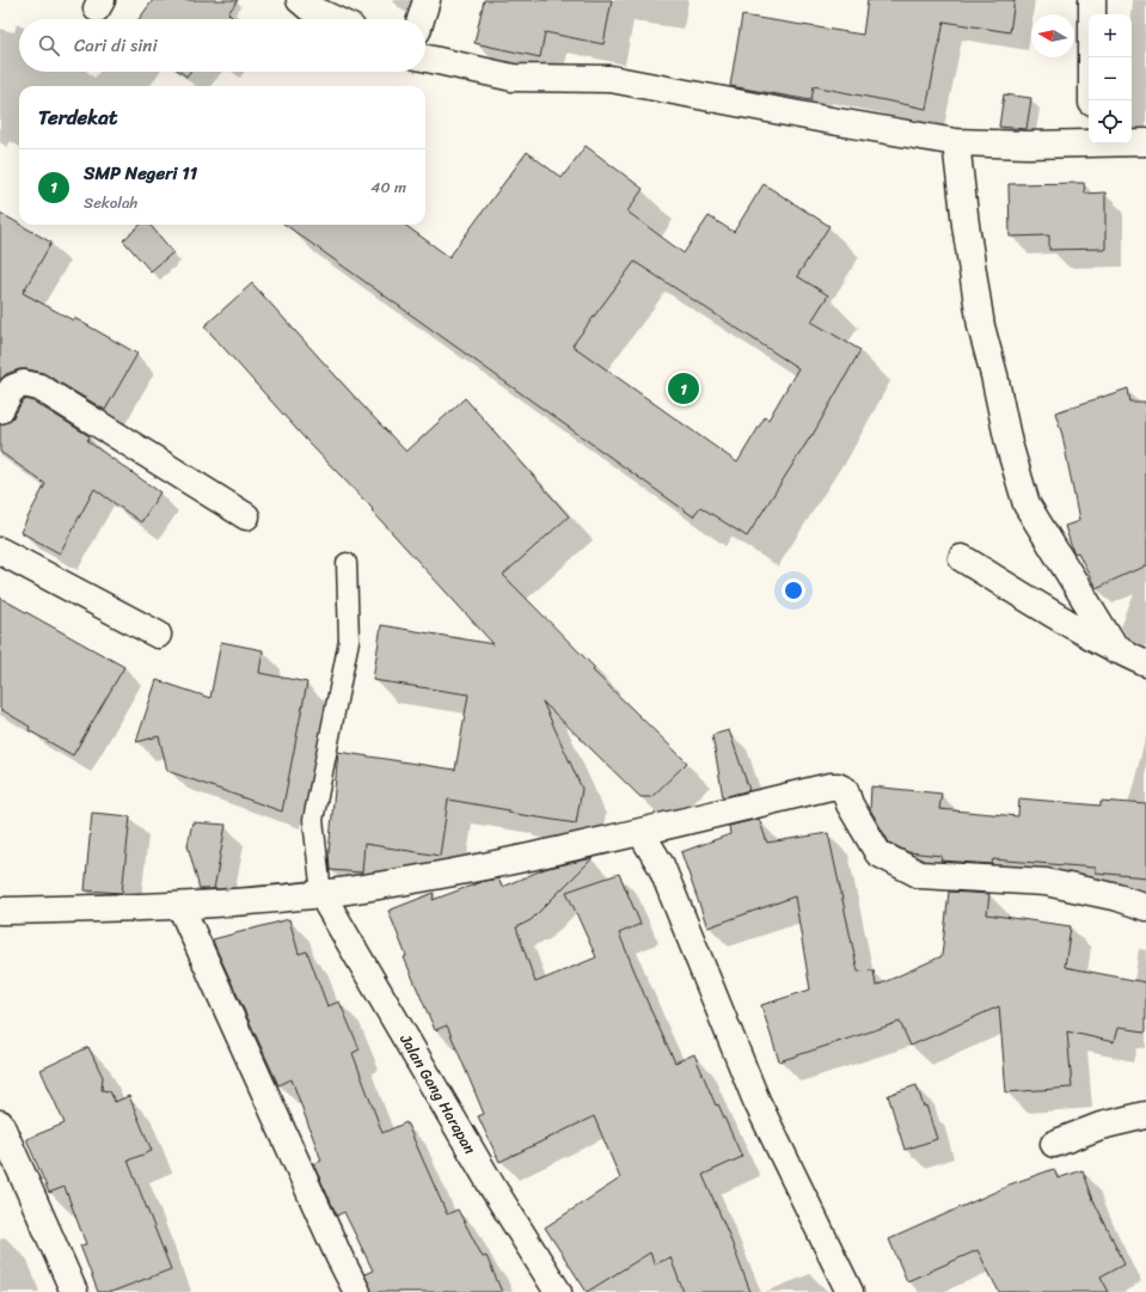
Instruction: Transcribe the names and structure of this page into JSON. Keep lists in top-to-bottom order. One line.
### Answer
{"streets":{"street":["Jalan Gang Harapan"]},"north":"left","page":{"map_buttons":["+","−"],"search":"Cari di sini","heading":"Terdekat","list":[{"mark":"1","name":"SMP Negeri 11","note":"Sekolah","value":"40 m"}],"pins":"1"}}
